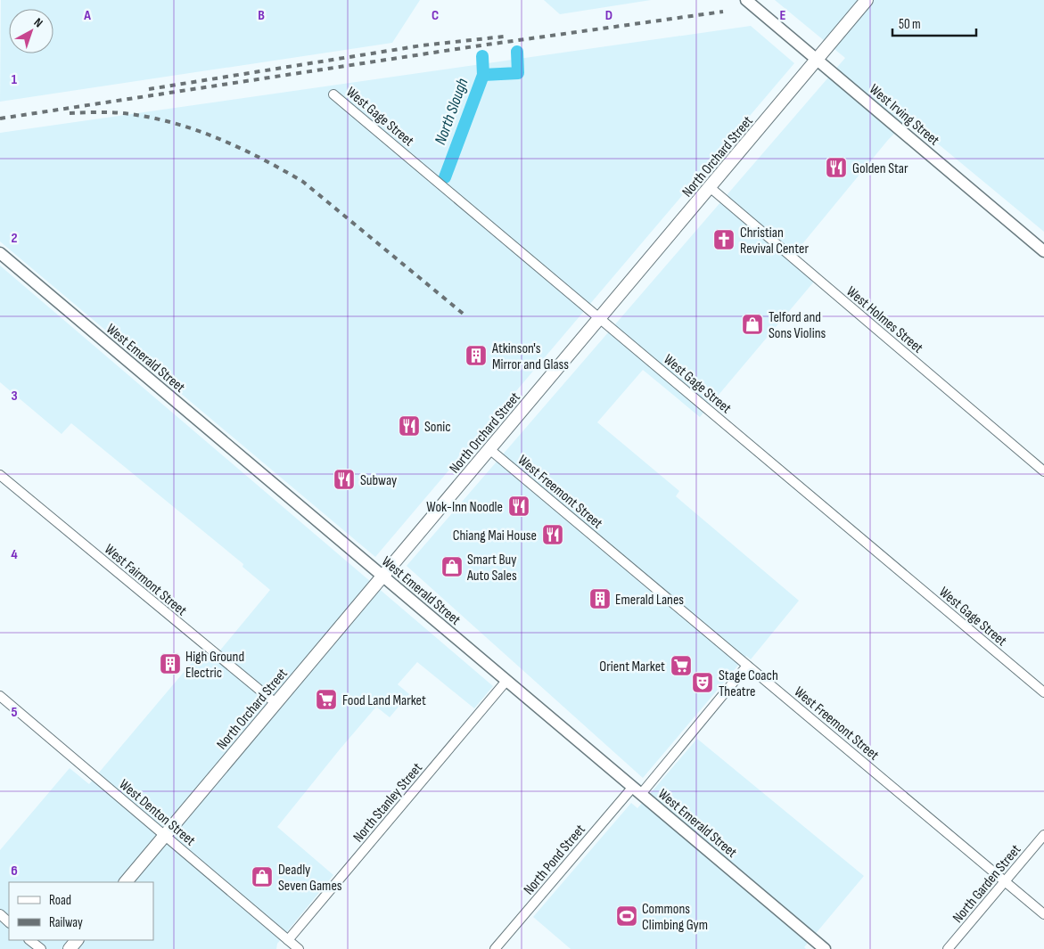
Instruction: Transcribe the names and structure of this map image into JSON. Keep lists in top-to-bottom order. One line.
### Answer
{"streets":{"main road":["North Orchard Street"],"street":["West Irving Street","West Gage Street","West Holmes Street","West Emerald Street","West Freemont Street","West Fairmont Street","North Stanley Street","West Denton Street","North Pond Street","North Garden Street"]},"crossings":[["West Irving Street","North Orchard Street"],["West Gage Street","North Orchard Street"],["North Orchard Street","West Holmes Street"],["North Orchard Street","West Emerald Street"],["North Orchard Street","West Freemont Street"],["North Orchard Street","West Fairmont Street"],["North Orchard Street","West Denton Street"],["West Emerald Street","North Stanley Street"],["West Emerald Street","North Pond Street"],["West Freemont Street","North Pond Street"],["West Freemont Street","North Garden Street"],["North Stanley Street","West Denton Street"]],"water":["North Slough"],"places":{"restaurant":["Golden Star","Sonic","Subway","Wok-Inn Noodle","Chiang Mai House"],"church":["Christian Revival Center"],"shop":["Telford and Sons Violins","Smart Buy Auto Sales","Deadly Seven Games"],"building":["Atkinson's Mirror and Glass","Emerald Lanes","High Ground Electric"],"supermarket":["Orient Market","Food Land Market"],"theatre":["Stage Coach Theatre"],"sports":["Commons Climbing Gym"]},"legend":["Road","Railway"],"scale_bar":"50 m","north":"top right","grid":{"columns":["A","B","C","D","E"],"rows":["1","2","3","4","5","6"]}}
